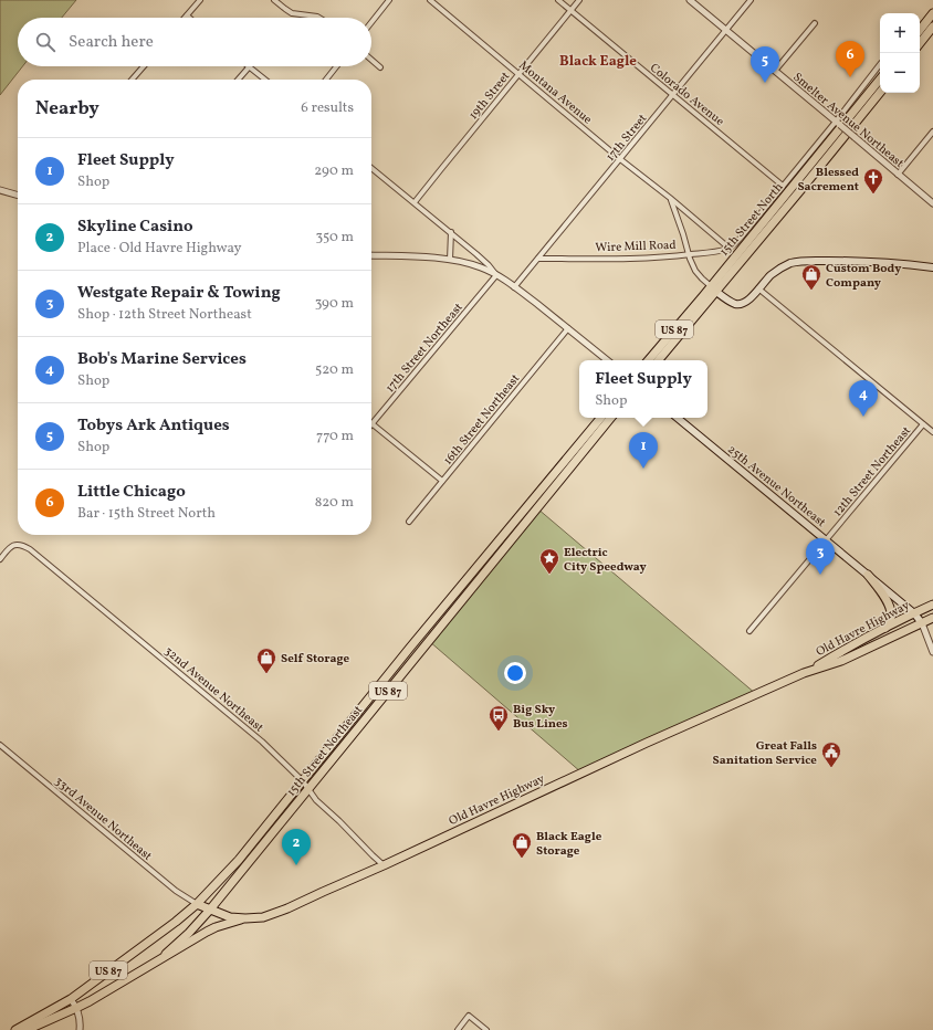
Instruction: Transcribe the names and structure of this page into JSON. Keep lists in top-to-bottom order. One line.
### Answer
{"streets":{"main road":["15th Street North","Wire Mill Road","US 87","25th Avenue Northeast","Old Havre Highway","15th Street Northeast"],"street":["Montana Avenue","Colorado Avenue","19th Street","Smelter Avenue Northeast","17th Street","17th Street Northeast","16th Street Northeast","12th Street Northeast","32nd Avenue Northeast","33rd Avenue Northeast"]},"crossings":[["Montana Avenue","19th Street"],["Montana Avenue","17th Street"],["Montana Avenue","15th Street North"],["Colorado Avenue","19th Street"],["Colorado Avenue","17th Street"],["Colorado Avenue","15th Street North"],["Smelter Avenue Northeast","17th Street"],["Smelter Avenue Northeast","15th Street North"],["17th Street","Wire Mill Road"],["15th Street North","Wire Mill Road"],["15th Street North","US 87"],["12th Street Northeast","25th Avenue Northeast"],["25th Avenue Northeast","Old Havre Highway"],["Old Havre Highway","32nd Avenue Northeast"],["Old Havre Highway","15th Street Northeast"],["Old Havre Highway","33rd Avenue Northeast"],["32nd Avenue Northeast","15th Street Northeast"],["15th Street Northeast","33rd Avenue Northeast"]],"districts":["Black Eagle"],"places":{"church":["Blessed Sacrement"],"shop":["Custom Body Company","Self Storage","Black Eagle Storage"],"place":["Electric City Speedway"],"bus stop":["Big Sky Bus Lines"],"public building":["Great Falls Sanitation Service"]},"page":{"map_buttons":["+","−"],"search":"Search here","pins":["6","5","4","1","3","2"],"heading":["Nearby","6 results"],"list":[{"mark":"1","name":"Fleet Supply","note":"Shop","value":"290 m"},{"mark":"2","name":"Skyline Casino","note":"Place · Old Havre Highway","value":"350 m"},{"mark":"3","name":"Westgate Repair & Towing","note":"Shop · 12th Street Northeast","value":"390 m"},{"mark":"4","name":"Bob's Marine Services","note":"Shop","value":"520 m"},{"mark":"5","name":"Tobys Ark Antiques","note":"Shop","value":"770 m"},{"mark":"6","name":"Little Chicago","note":"Bar · 15th Street North","value":"820 m"}],"popup":["Fleet Supply","Shop"]}}
